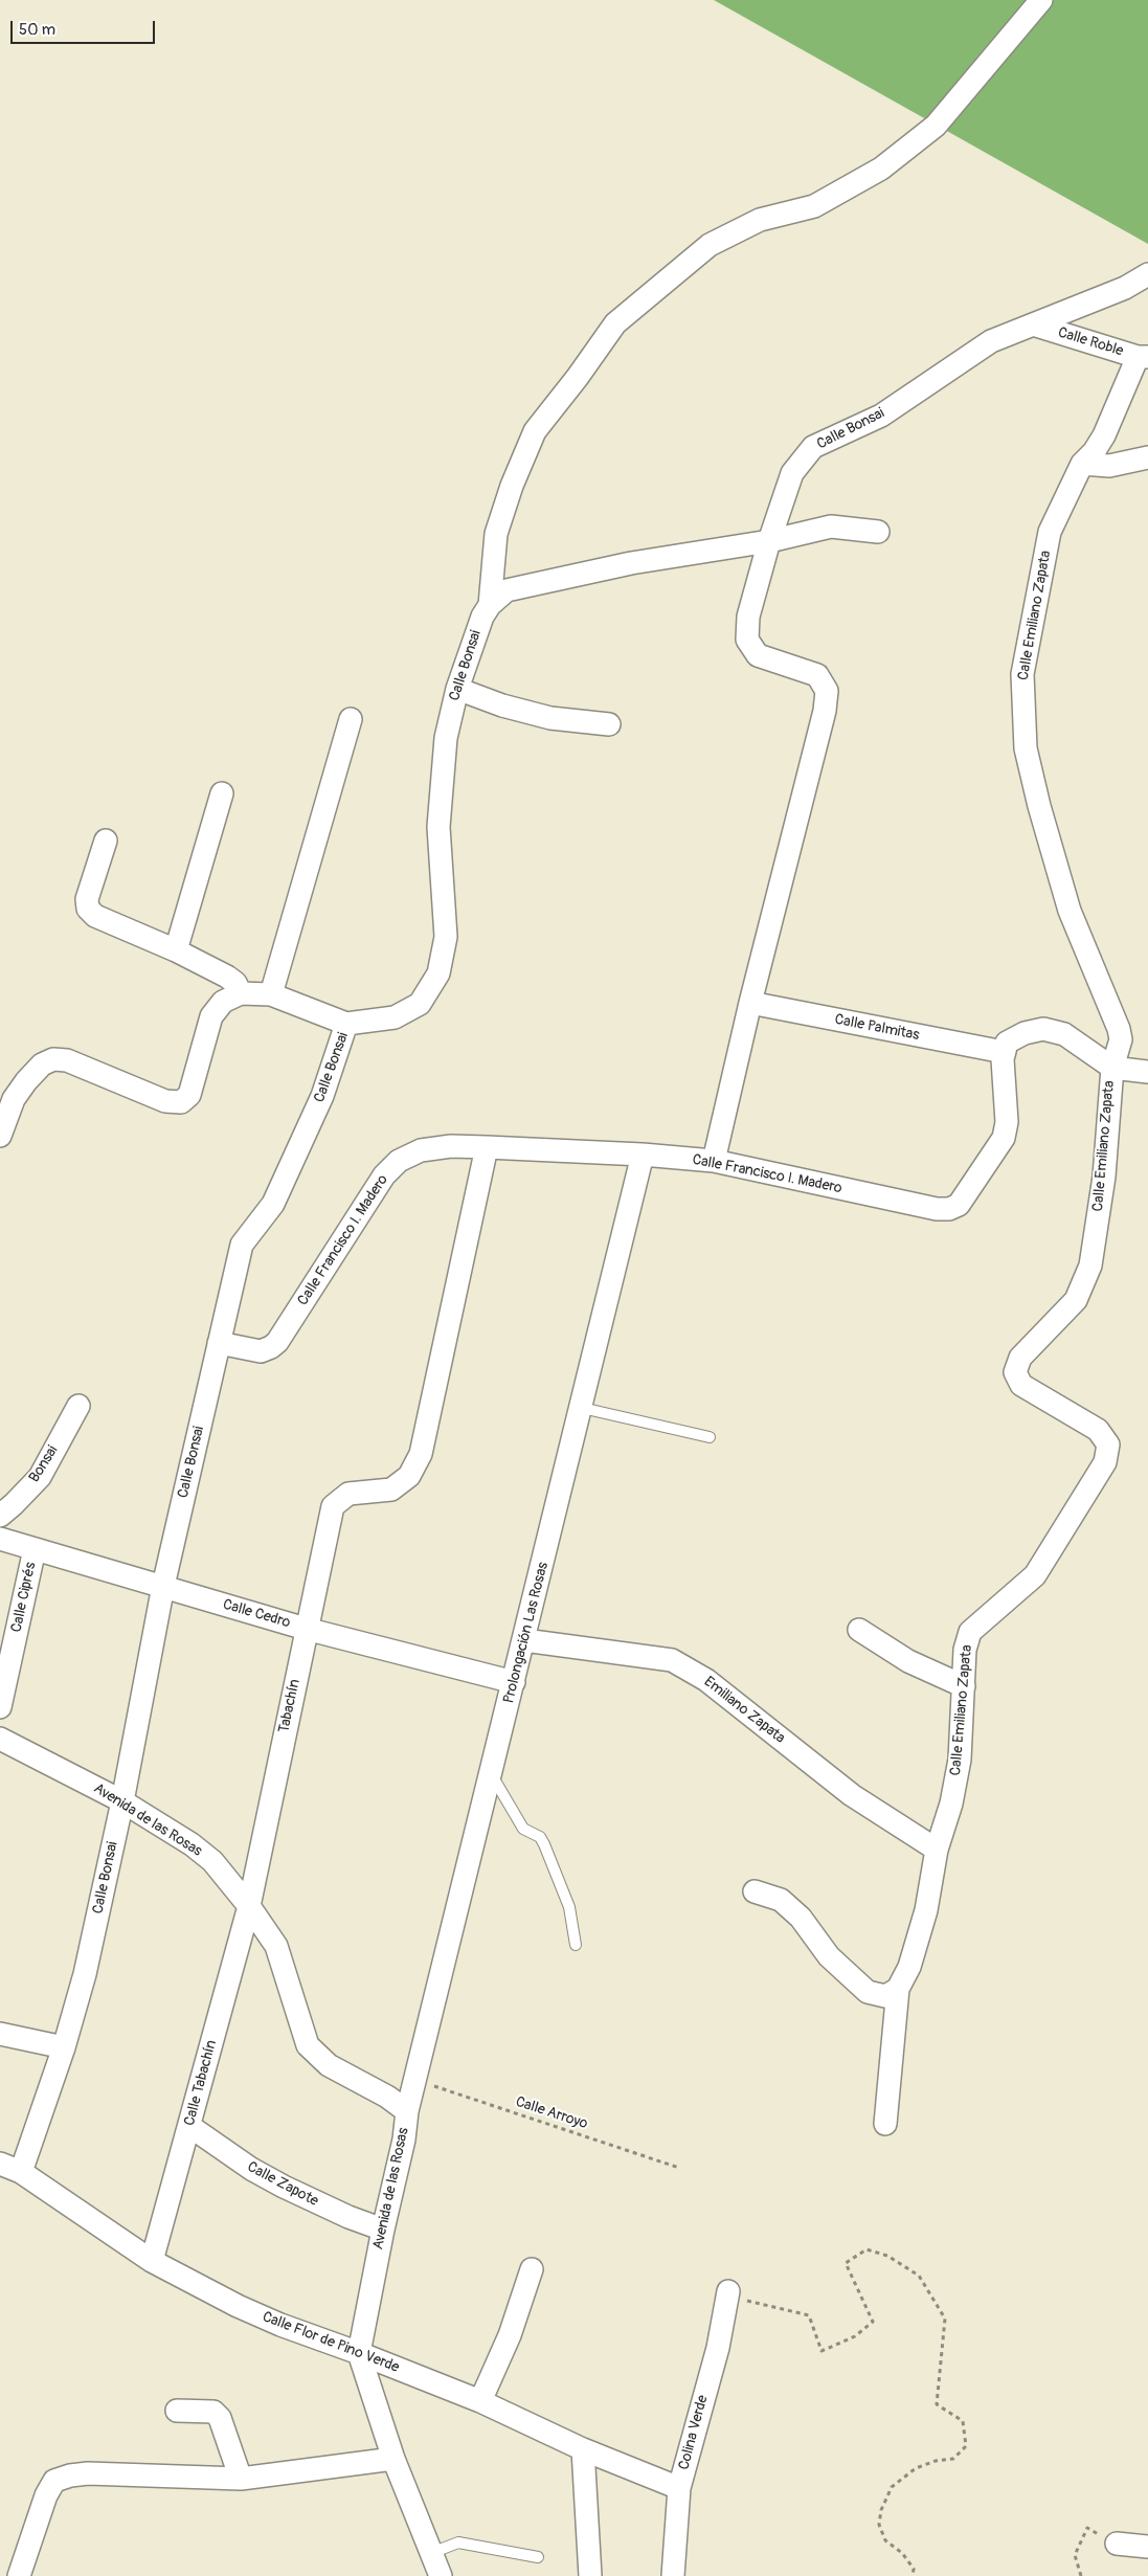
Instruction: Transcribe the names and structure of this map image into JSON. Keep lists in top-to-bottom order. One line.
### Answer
{"streets":{"street":["Calle Roble","Calle Bonsai","Calle Emiliano Zapata","Calle Palmitas","Calle Francisco I. Madero","Bonsai","Calle Ciprés","Calle Cedro","Prolongación Las Rosas","Tabachín","Emiliano Zapata","Avenida de las Rosas","Calle Tabachín","Calle Zapote","Calle Flor de Pino Verde","Colina Verde"],"path":["Calle Arroyo"]},"crossings":[["Calle Roble","Calle Bonsai"],["Calle Roble","Calle Emiliano Zapata"],["Calle Bonsai","Calle Francisco I. Madero"],["Calle Bonsai","Calle Cedro"],["Calle Bonsai","Avenida de las Rosas"],["Calle Bonsai","Calle Flor de Pino Verde"],["Calle Emiliano Zapata","Emiliano Zapata"],["Calle Palmitas","Calle Francisco I. Madero"],["Calle Francisco I. Madero","Prolongación Las Rosas"],["Calle Francisco I. Madero","Tabachín"],["Calle Ciprés","Calle Cedro"],["Calle Cedro","Prolongación Las Rosas"],["Calle Cedro","Tabachín"],["Prolongación Las Rosas","Emiliano Zapata"],["Prolongación Las Rosas","Avenida de las Rosas"],["Prolongación Las Rosas","Calle Arroyo"],["Tabachín","Avenida de las Rosas"],["Tabachín","Calle Tabachín"],["Avenida de las Rosas","Calle Tabachín"],["Avenida de las Rosas","Calle Zapote"],["Avenida de las Rosas","Calle Flor de Pino Verde"],["Calle Tabachín","Calle Zapote"],["Calle Tabachín","Calle Flor de Pino Verde"],["Calle Flor de Pino Verde","Colina Verde"]],"scale_bar":"50 m"}
